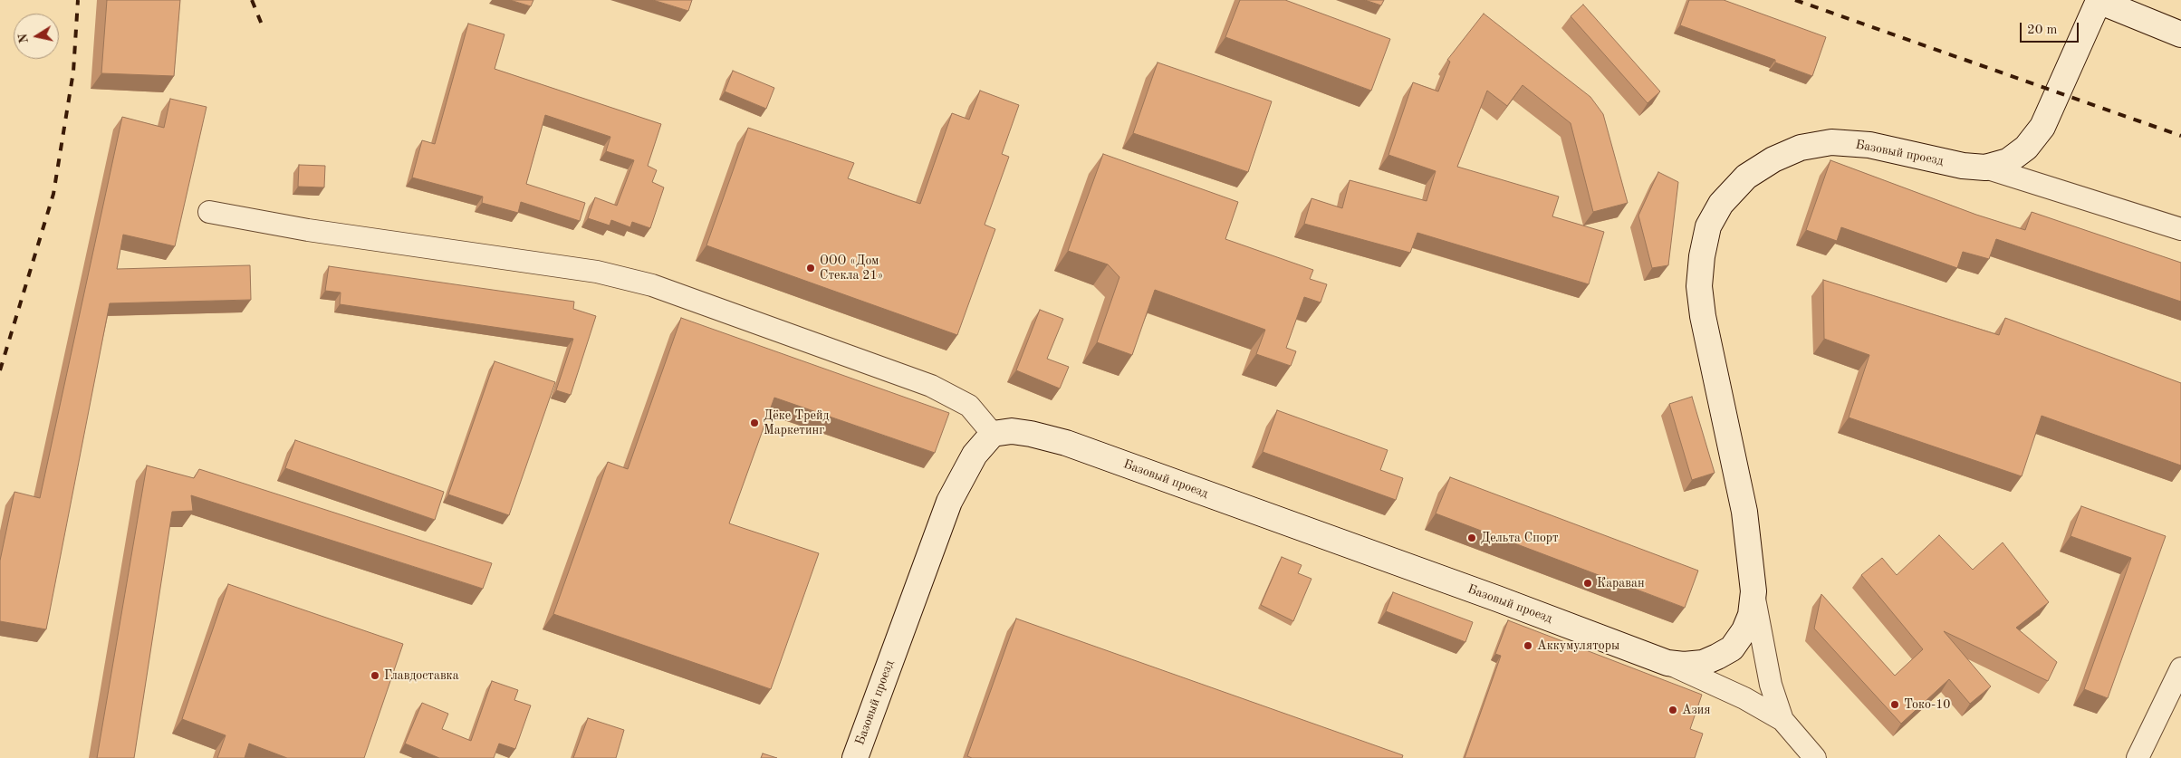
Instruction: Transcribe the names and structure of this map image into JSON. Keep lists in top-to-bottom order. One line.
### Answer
{"streets":{"street":["Базовый проезд"]},"places":["ООО «Дом Стекла 21»","Дёке Трейд Маркетинг","Дельта Спорт","Караван","Аккумуляторы","Главдоставка","Токо-10","Азия"],"scale_bar":"20 m","north":"left"}
